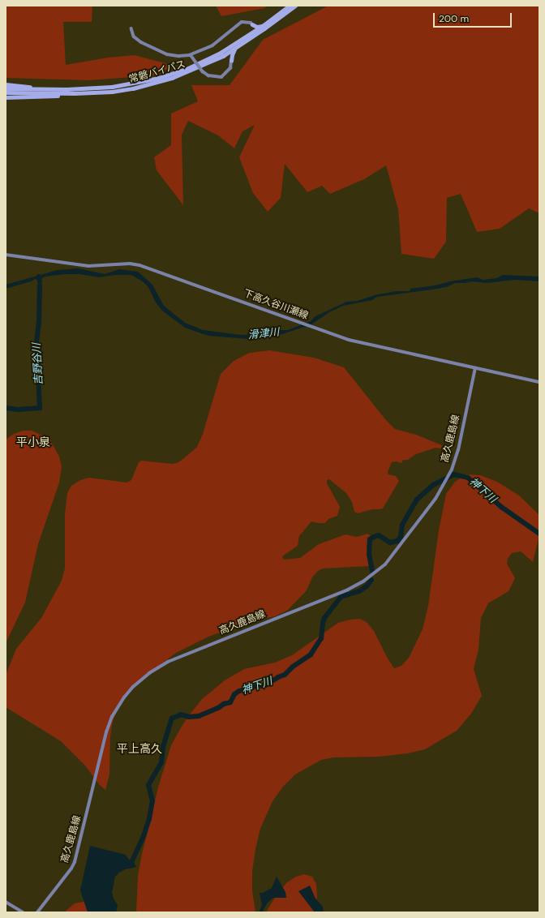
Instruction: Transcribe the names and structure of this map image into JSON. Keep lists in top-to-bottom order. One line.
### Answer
{"streets":{"highway":["常磐バイパス"],"main road":["下高久谷川瀬線","高久鹿島線"]},"crossings":[["下高久谷川瀬線","高久鹿島線"]],"districts":["平小泉","平上高久"],"water":["滑津川","吉野谷川","神下川"],"scale_bar":"200 m"}
